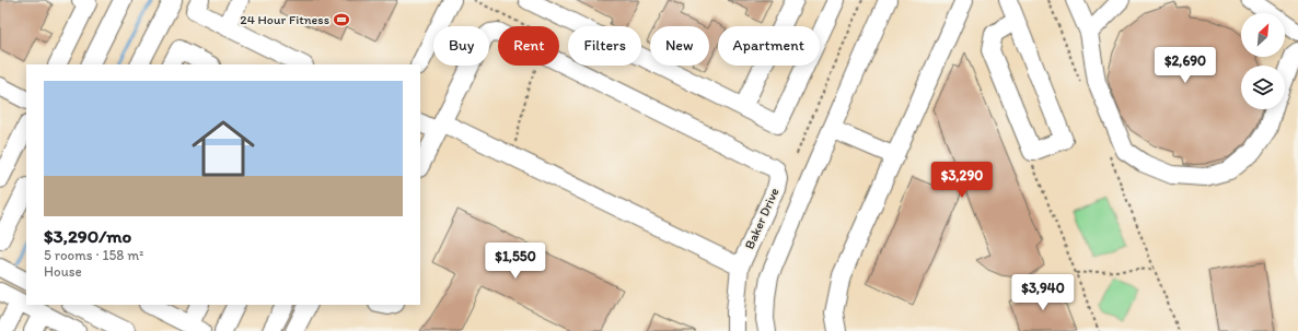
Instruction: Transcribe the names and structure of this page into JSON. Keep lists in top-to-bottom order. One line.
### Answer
{"streets":{"street":["Baker Drive"]},"places":{"sports":["24 Hour Fitness"]},"north":"top right","page":{"chip":["Buy","Rent","Filters","New","Apartment"],"price":["$2,690","$3,290","$1,550","$3,940"],"list":[{"name":"$3,290/mo","note":"5 rooms · 158 m² · House"}]}}
